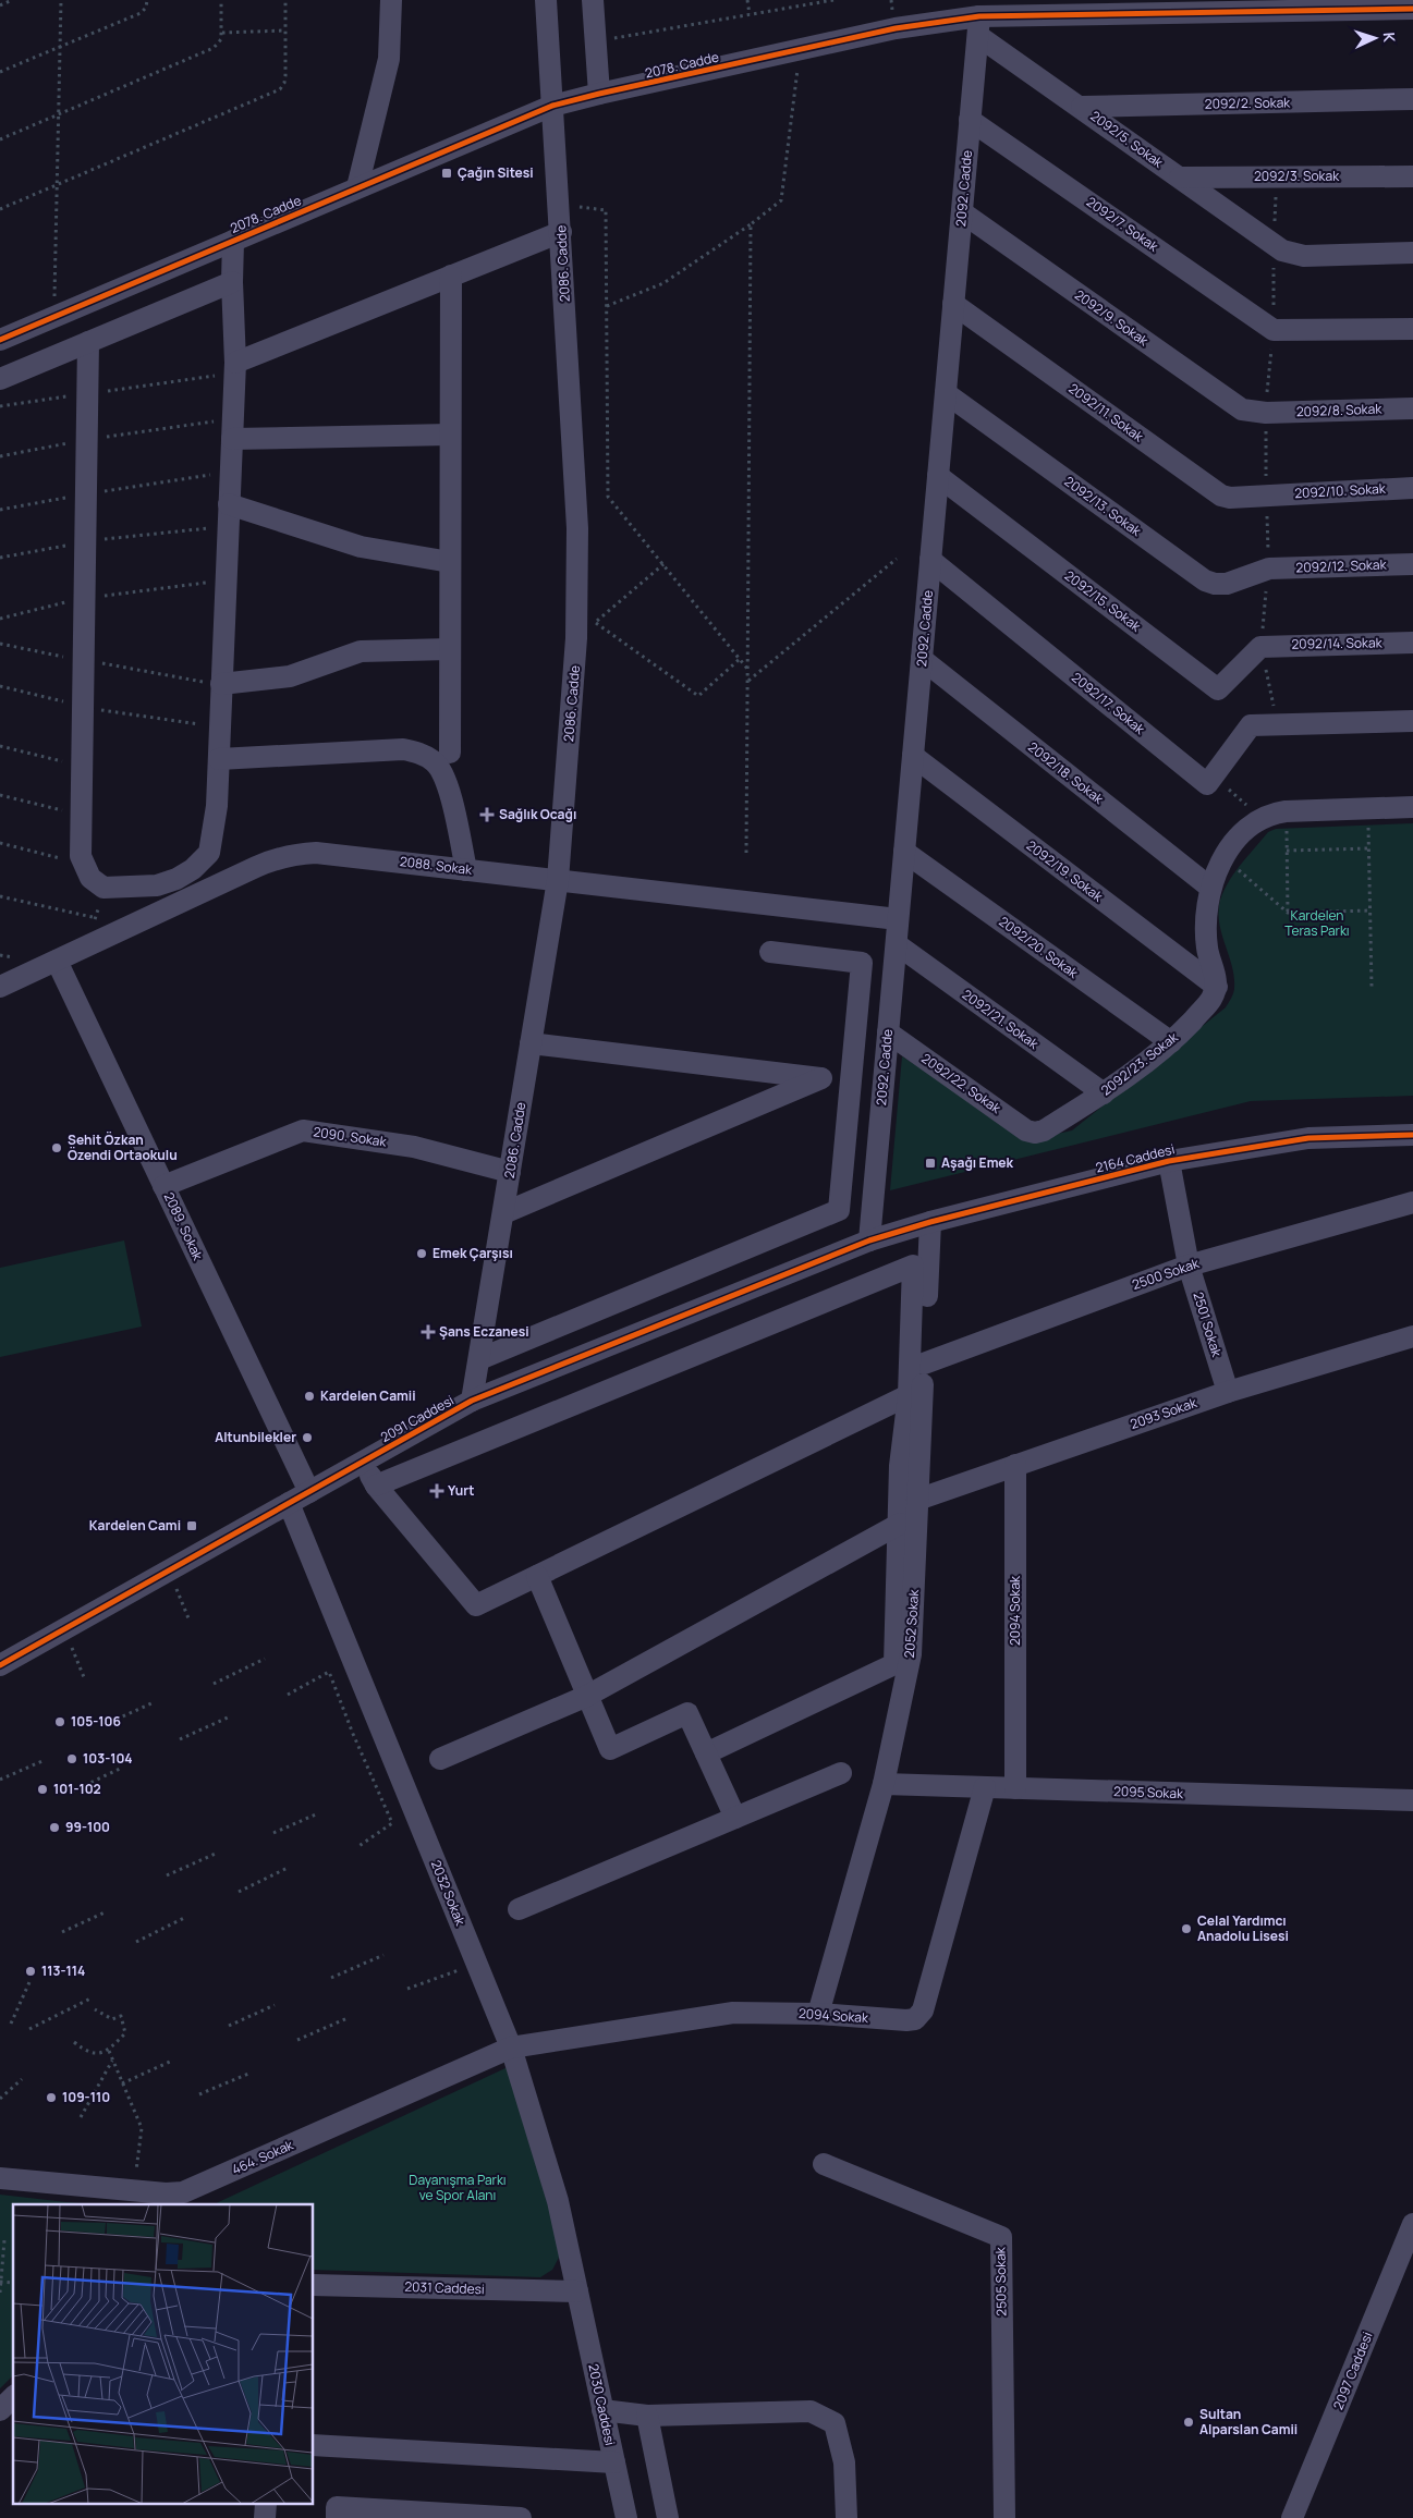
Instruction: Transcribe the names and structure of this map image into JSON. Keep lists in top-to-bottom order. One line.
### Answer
{"streets":{"street":["2078. Cadde","2092/2. Sokak","2092/5. Sokak","2092/3. Sokak","2092. Cadde","2092/7. Sokak","2086. Cadde","2092/9. Sokak","2092/8. Sokak","2092/11. Sokak","2092/10. Sokak","2092/13. Sokak","2092/12. Sokak","2092/15. Sokak","2092/14. Sokak","2092/17. Sokak","2092/18. Sokak","2088. Sokak","2092/19. Sokak","2092/20. Sokak","2092/21. Sokak","2092/23. Sokak","2092/22. Sokak","2090. Sokak","2164 Caddesi","2089. Sokak","2500 Sokak","2501 Sokak","2093 Sokak","2091 Caddesi","2094 Sokak","2052 Sokak","2095 Sokak","2032 Sokak","464. Sokak","2505 Sokak","2031 Caddesi","2097 Caddesi","2030 Caddesi"]},"crossings":[["2078. Cadde","2092/5. Sokak"],["2078. Cadde","2092. Cadde"],["2078. Cadde","2086. Cadde"],["2092/2. Sokak","2092/5. Sokak"],["2092/5. Sokak","2092/3. Sokak"],["2092/5. Sokak","2092. Cadde"],["2092. Cadde","2092/7. Sokak"],["2092. Cadde","2092/9. Sokak"],["2092. Cadde","2092/11. Sokak"],["2092. Cadde","2092/13. Sokak"],["2092. Cadde","2092/15. Sokak"],["2092. Cadde","2092/17. Sokak"],["2092. Cadde","2092/18. Sokak"],["2092. Cadde","2088. Sokak"],["2092. Cadde","2092/19. Sokak"],["2092. Cadde","2092/20. Sokak"],["2092. Cadde","2092/21. Sokak"],["2092. Cadde","2092/22. Sokak"],["2092. Cadde","2164 Caddesi"],["2092. Cadde","2091 Caddesi"],["2086. Cadde","2088. Sokak"],["2086. Cadde","2090. Sokak"],["2086. Cadde","2091 Caddesi"],["2092/9. Sokak","2092/8. Sokak"],["2092/11. Sokak","2092/10. Sokak"],["2092/13. Sokak","2092/12. Sokak"],["2092/15. Sokak","2092/14. Sokak"],["2088. Sokak","2089. Sokak"],["2092/19. Sokak","2092/23. Sokak"],["2092/20. Sokak","2092/23. Sokak"],["2092/21. Sokak","2092/23. Sokak"],["2092/23. Sokak","2092/22. Sokak"],["2090. Sokak","2089. Sokak"],["2164 Caddesi","2501 Sokak"],["2164 Caddesi","2091 Caddesi"],["2164 Caddesi","2052 Sokak"],["2089. Sokak","2091 Caddesi"],["2500 Sokak","2501 Sokak"],["2500 Sokak","2052 Sokak"],["2501 Sokak","2093 Sokak"],["2093 Sokak","2094 Sokak"],["2093 Sokak","2052 Sokak"],["2091 Caddesi","2032 Sokak"],["2094 Sokak","2052 Sokak"],["2094 Sokak","2095 Sokak"],["2094 Sokak","2032 Sokak"],["2094 Sokak","464. Sokak"],["2052 Sokak","2095 Sokak"],["2032 Sokak","464. Sokak"],["2032 Sokak","2031 Caddesi"],["2032 Sokak","2030 Caddesi"],["2031 Caddesi","2030 Caddesi"]],"parks":["Kardelen Teras Parkı","Dayanışma Parkı ve Spor Alanı"],"places":{"transit":["Çağın Sitesi","Aşağı Emek","Kardelen Cami"],"health":["Sağlık Ocağı","Şans Eczanesi","Yurt"],"other":["Şehit Özkan Özendi Ortaokulu","Emek Çarşısı","Kardelen Camii","Altunbilekler","105-106","103-104","101-102","99-100","Celal Yardımcı Anadolu Lisesi","113-114","109-110","Sultan Alparslan Camii"]},"north":"right"}
